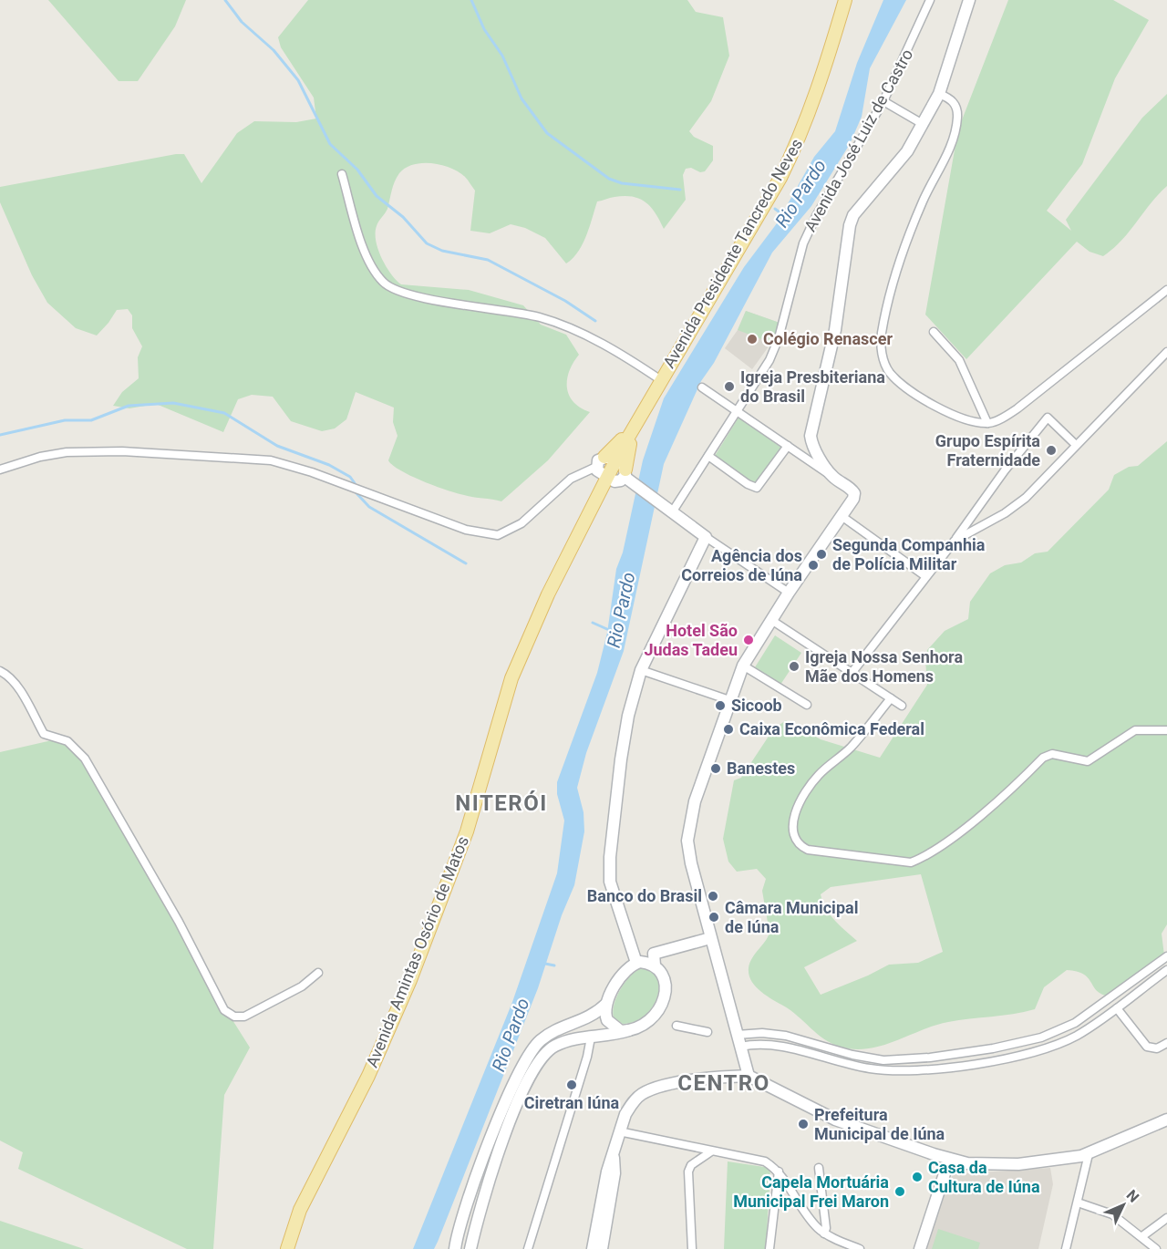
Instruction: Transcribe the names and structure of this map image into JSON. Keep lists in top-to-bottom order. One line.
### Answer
{"streets":{"main road":["Avenida Presidente Tancredo Neves","Avenida Amintas Osório de Matos"],"street":["Avenida José Luiz de Castro"]},"districts":["NITERÓI","CENTRO"],"water":["Rio Pardo"],"places":["Colégio Renascer","Igreja Presbiteriana do Brasil","Grupo Espírita Fraternidade","Segunda Companhia de Polícia Militar","Agência dos Correios de Iúna","Hotel São Judas Tadeu","Igreja Nossa Senhora Mãe dos Homens","Sicoob","Caixa Econômica Federal","Banestes","Banco do Brasil","Câmara Municipal de Iúna","Ciretran Iúna","Prefeitura Municipal de Iúna","Casa da Cultura de Iúna","Capela Mortuária Municipal Frei Maron"],"north":"top right"}
